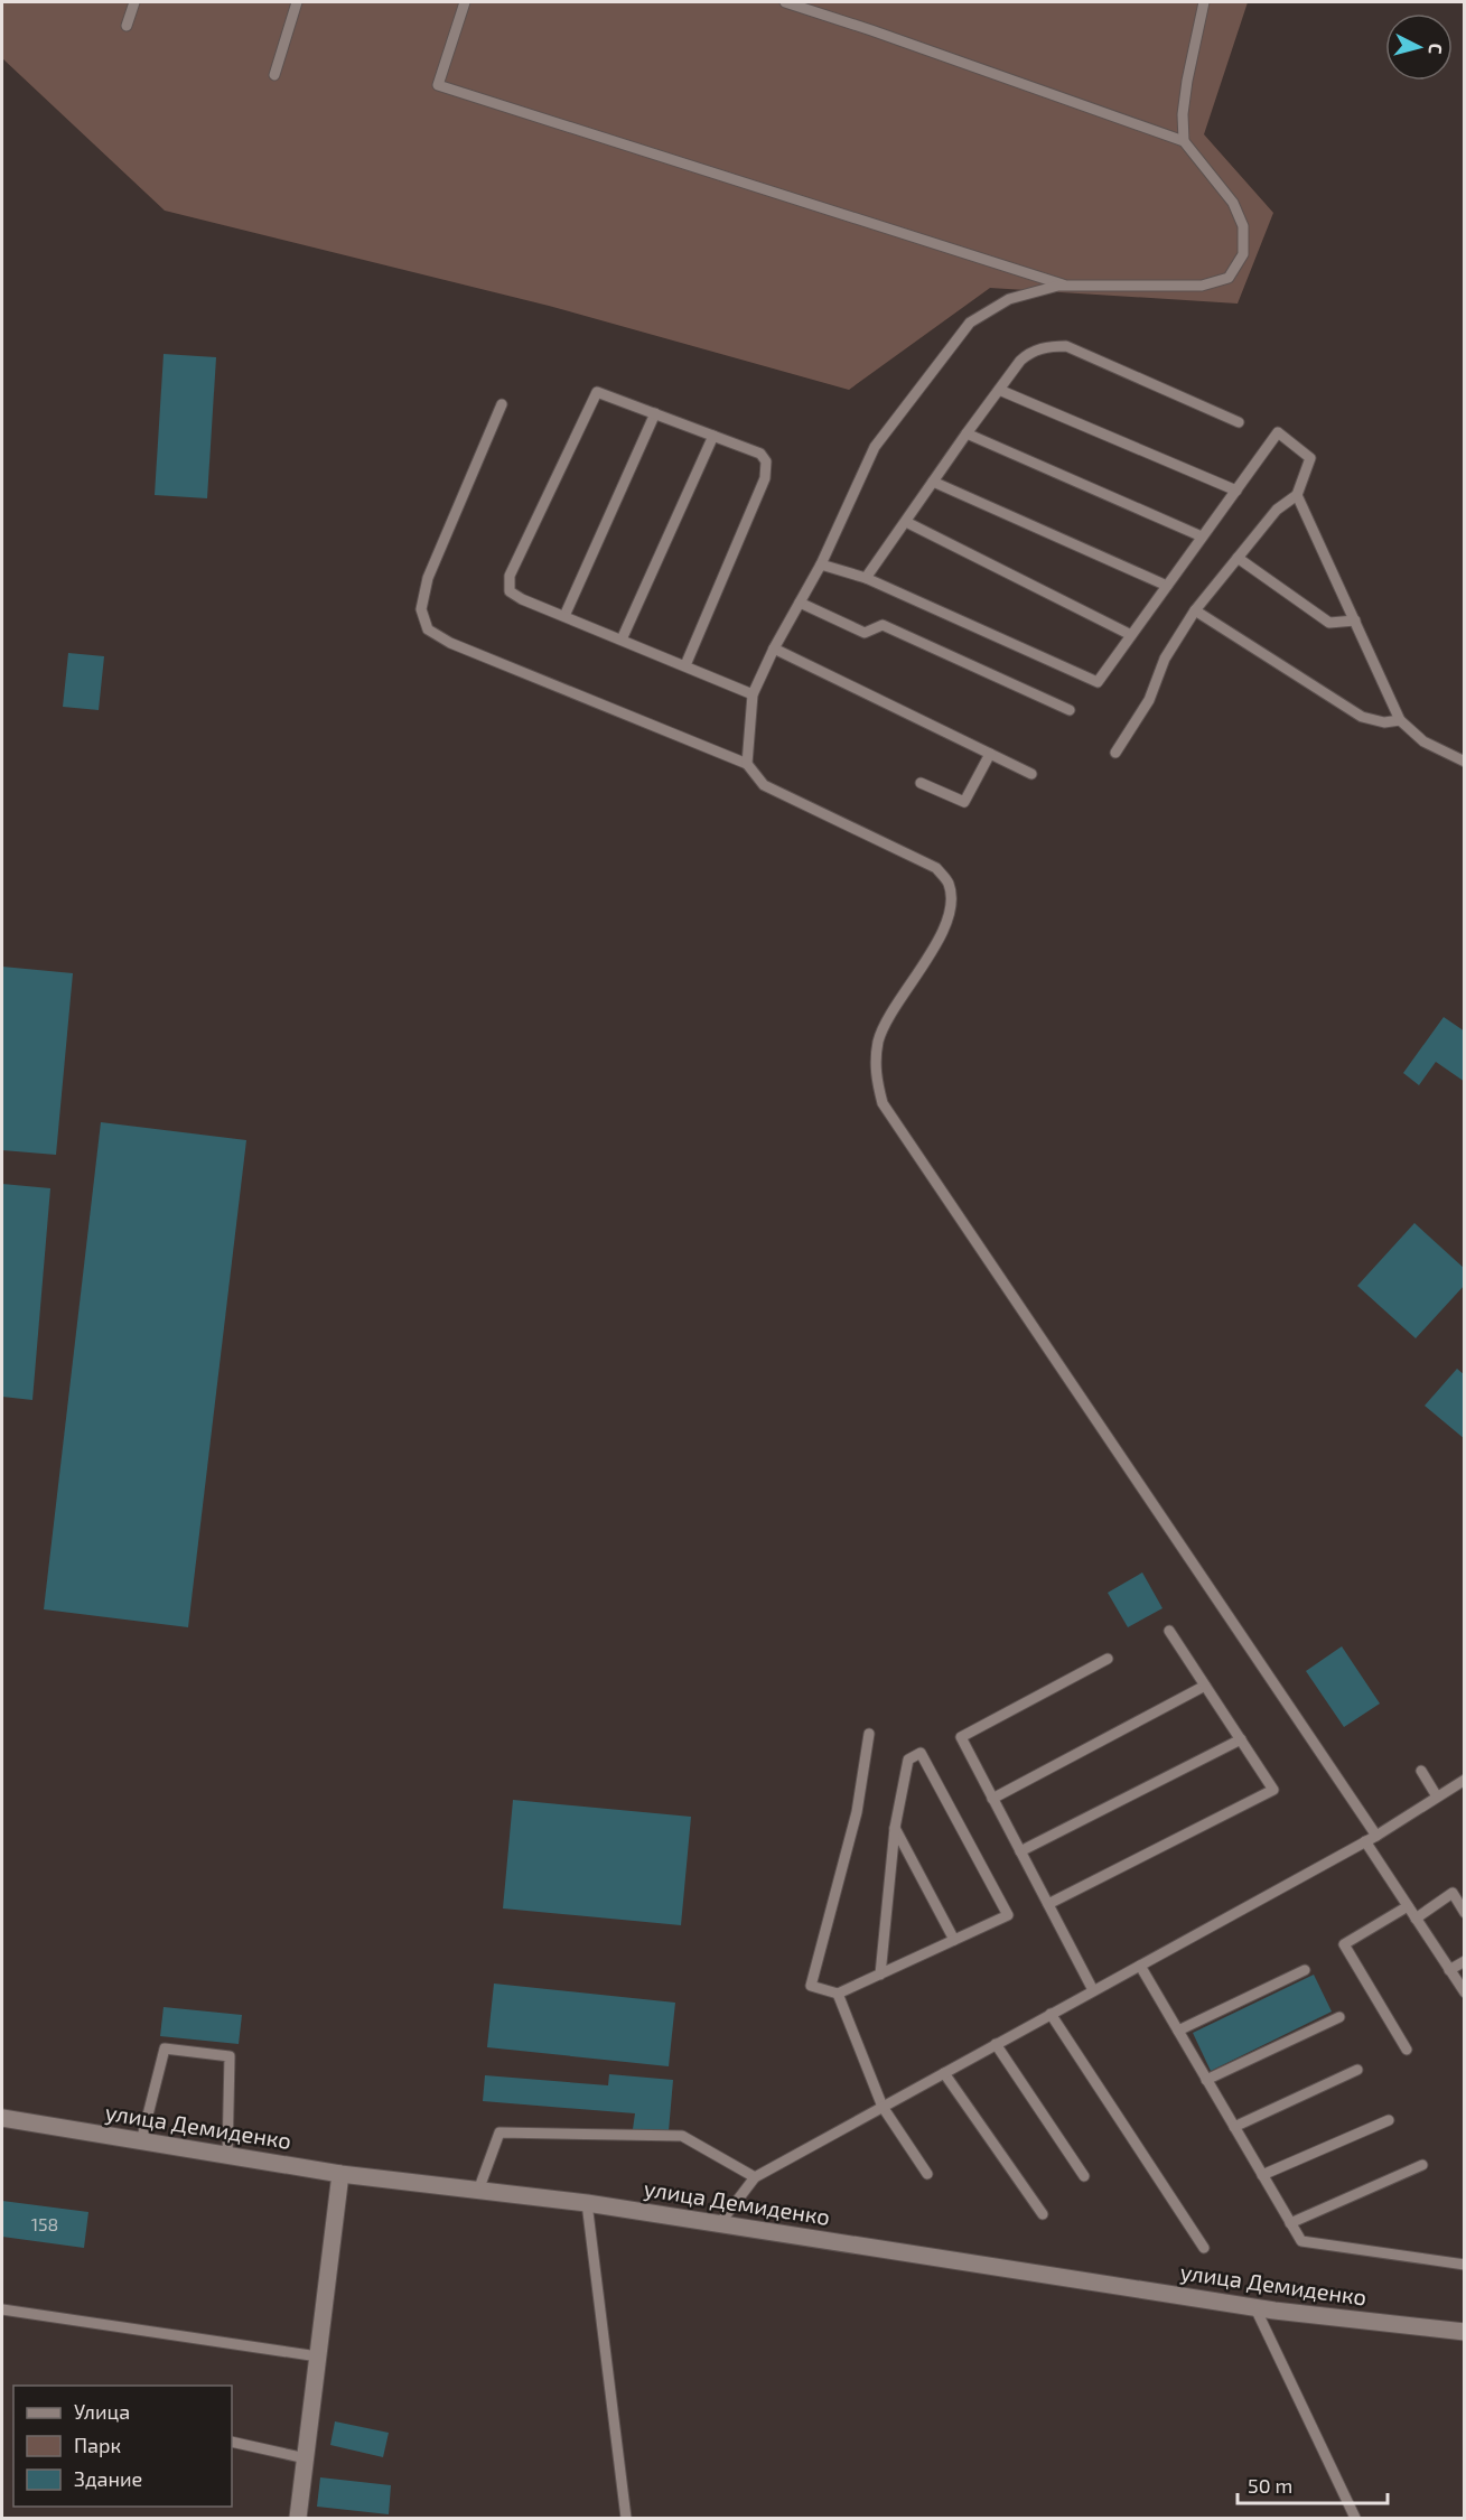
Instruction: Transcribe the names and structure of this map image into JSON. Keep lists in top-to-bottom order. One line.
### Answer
{"streets":{"main road":["улица Демиденко"]},"house_numbers":["158"],"legend":["Улица","Парк","Здание"],"scale_bar":"50 m","north":"right"}
